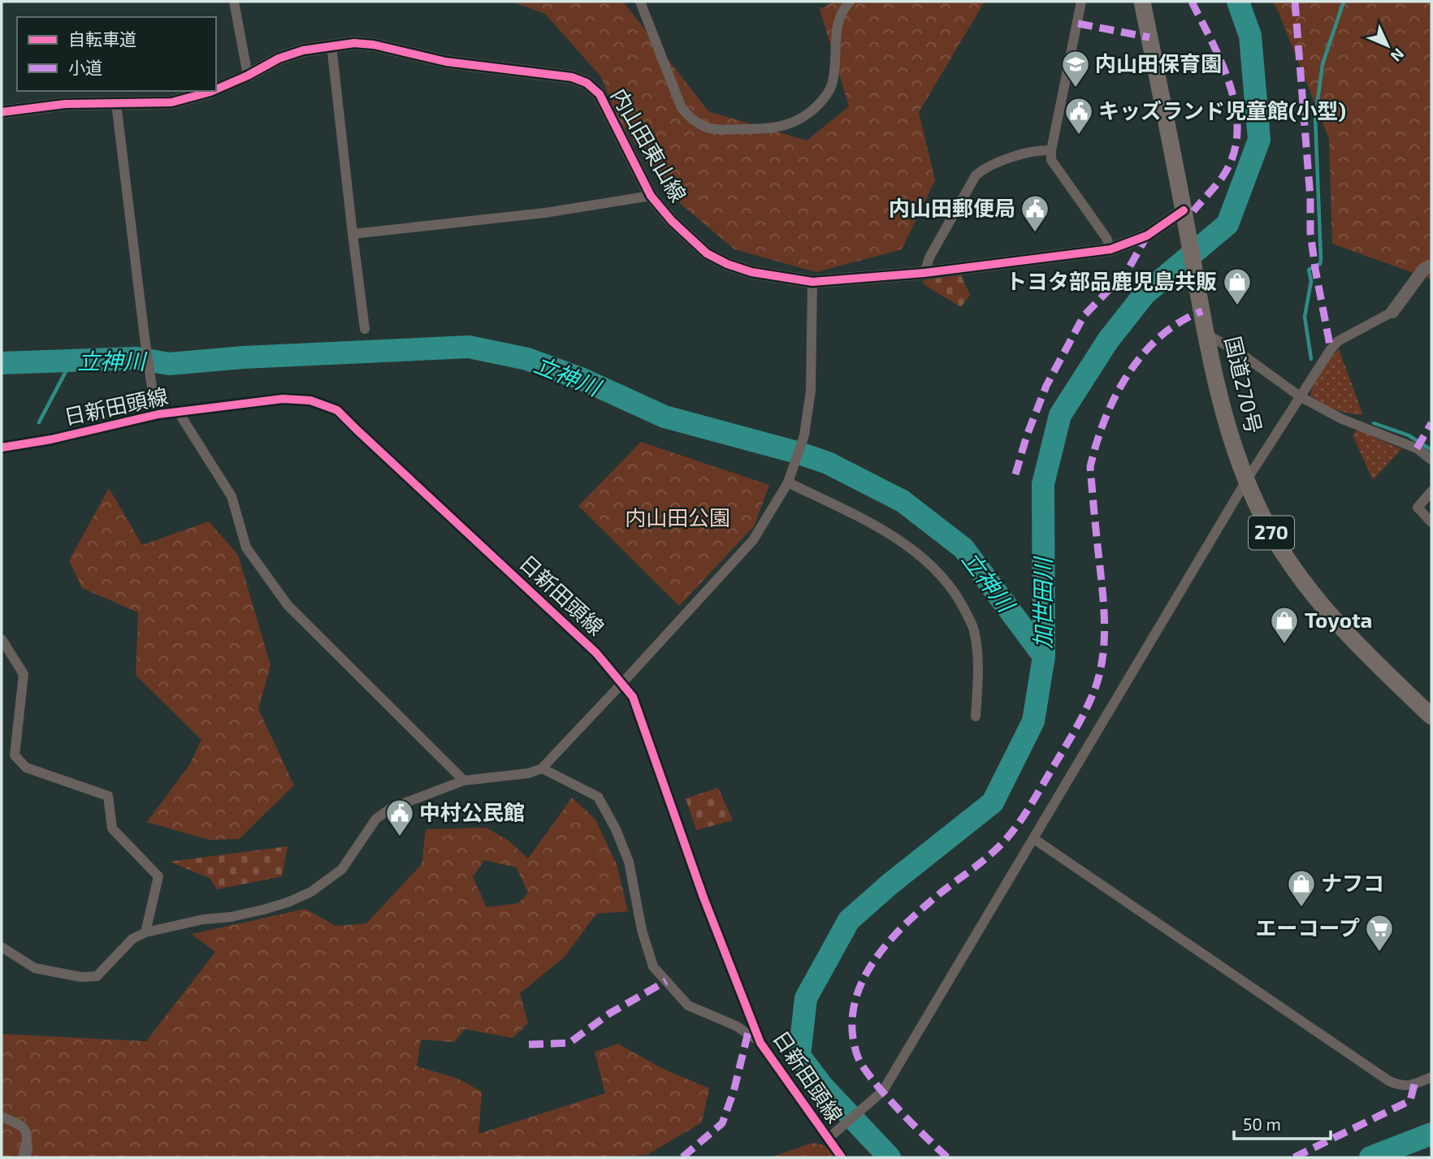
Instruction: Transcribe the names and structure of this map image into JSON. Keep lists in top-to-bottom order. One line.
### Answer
{"streets":{"highway":["国道270号","270"],"street":["内山田東山線","日新田頭線"]},"crossings":[["内山田東山線","国道270号"]],"water":["立神川","加世田川"],"parks":["内山田公園"],"places":{"school or university":["内山田保育園"],"public building":["キッズランド児童館(小型)","内山田郵便局","中村公民館"],"shop":["トヨタ部品鹿児島共販","Toyota","ナフコ"],"supermarket":["エーコープ"]},"legend":["自転車道","小道"],"scale_bar":"50 m","north":"bottom right"}
